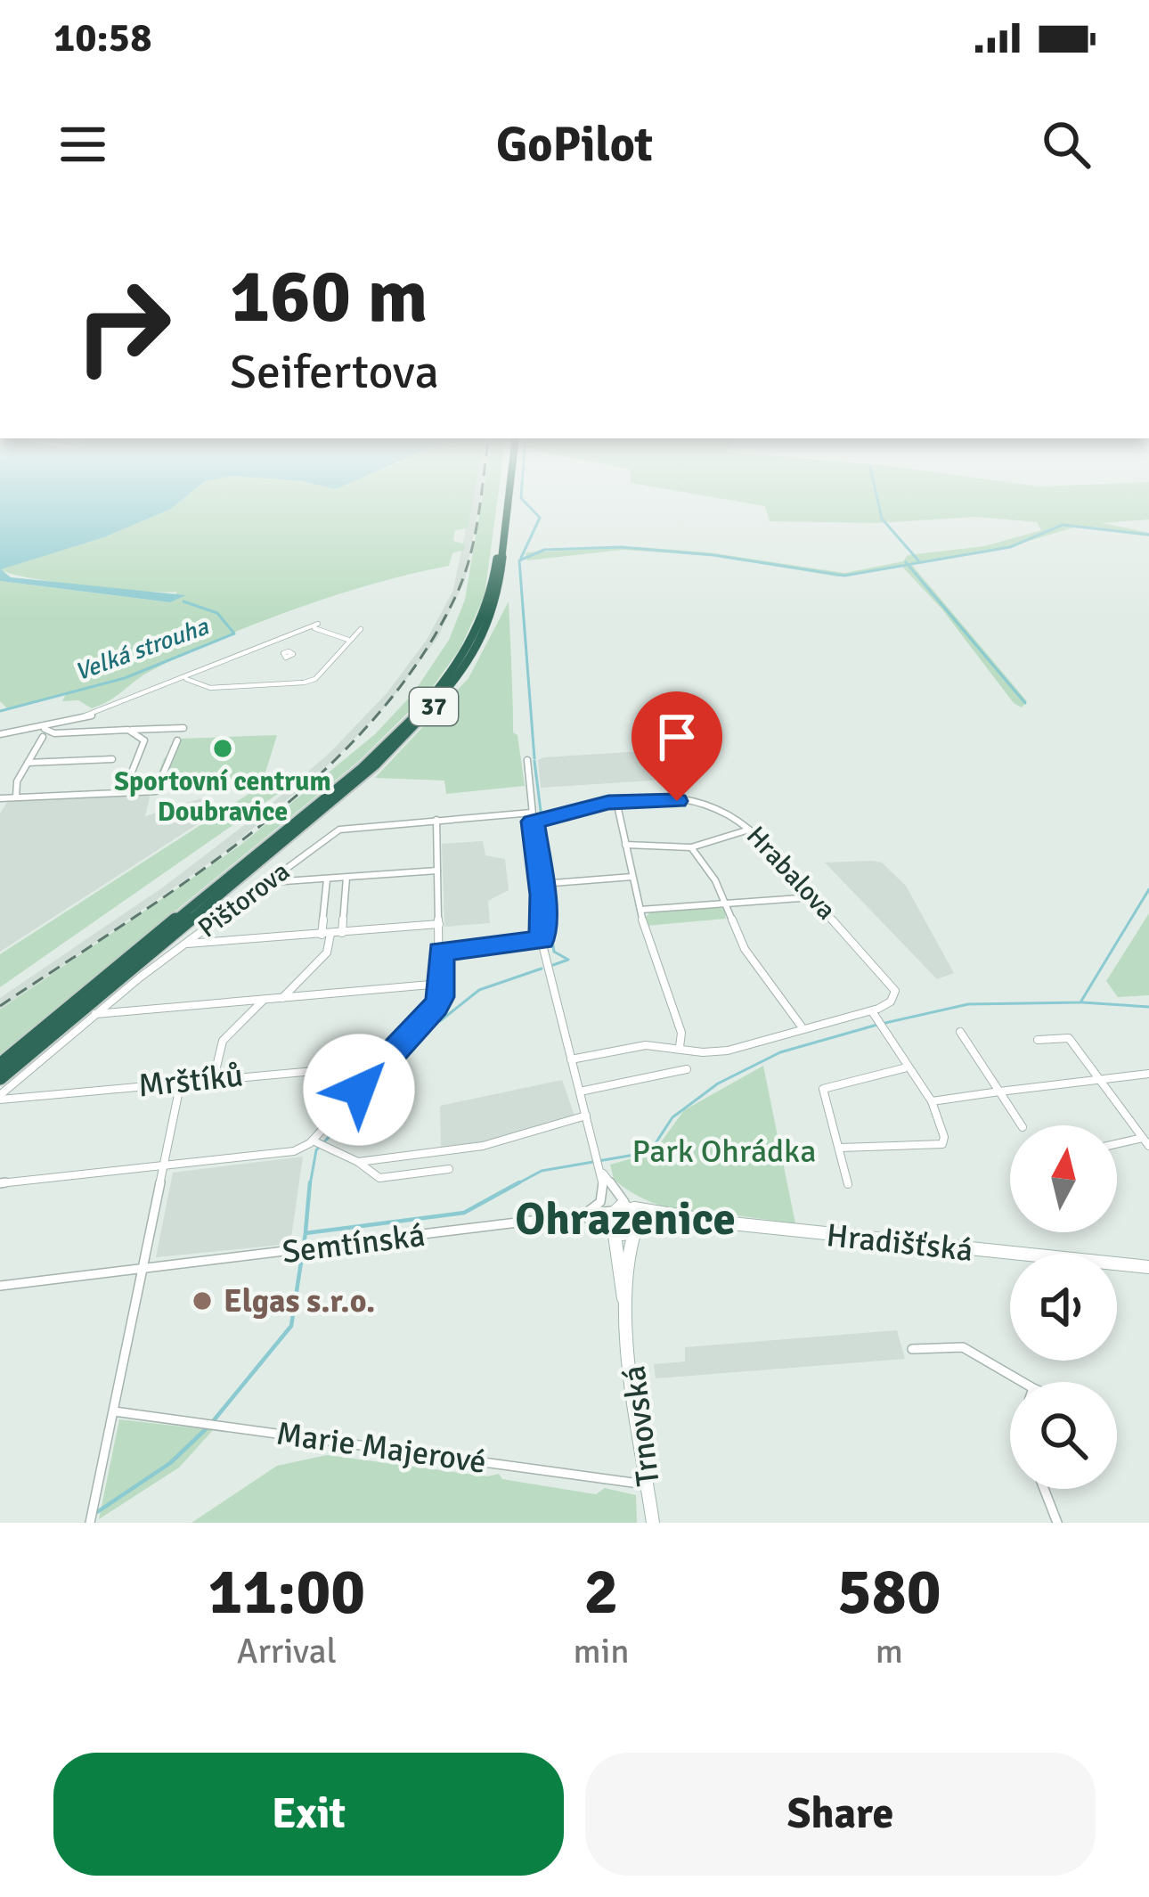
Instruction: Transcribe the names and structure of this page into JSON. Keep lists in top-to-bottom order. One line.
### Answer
{"streets":{"highway":["37"],"street":["Hrabalova","Pištorova","Mrštíků","Hradišťská","Semtínská","Trnovská","Marie Majerové"]},"crossings":[["Pištorova","Mrštíků"],["Hradišťská","Semtínská"],["Hradišťská","Trnovská"],["Semtínská","Trnovská"],["Trnovská","Marie Majerové"]],"districts":["Ohrazenice"],"water":["Velká strouha"],"parks":["Park Ohrádka"],"places":["Sportovní centrum Doubravice","Elgas s.r.o."],"north":"top","page":{"status":"10:58","header":"GoPilot","turn":["160 m","Seifertova"],"eta":["11:00","Arrival","2","min","580","m"],"buttons":["Exit","Share"]}}
